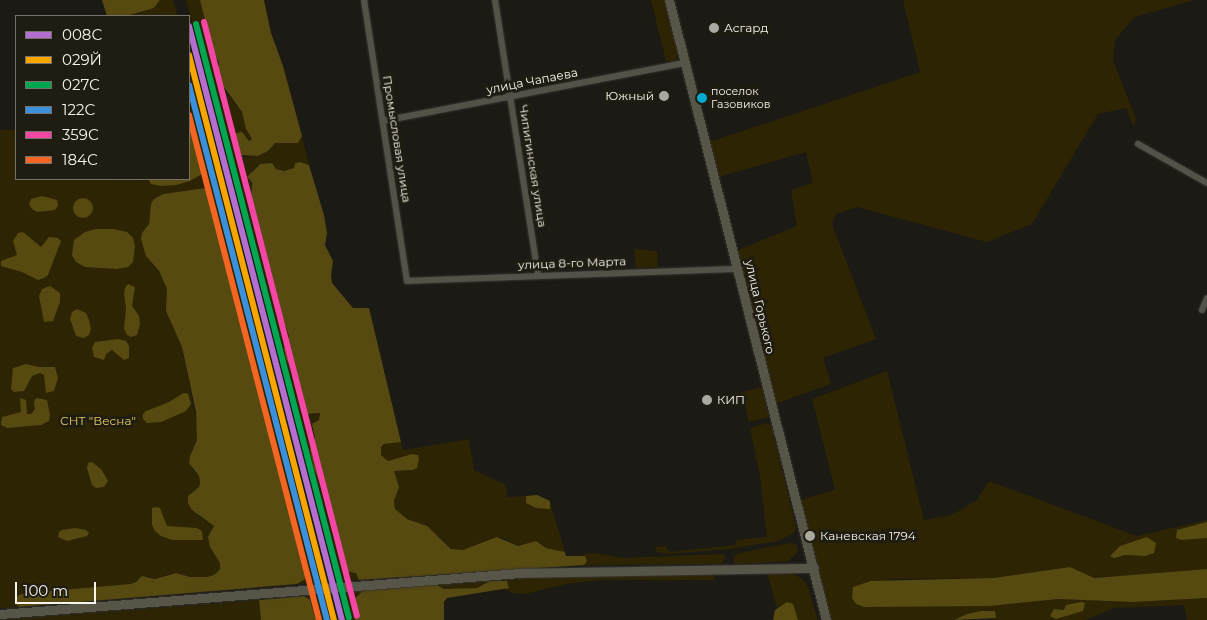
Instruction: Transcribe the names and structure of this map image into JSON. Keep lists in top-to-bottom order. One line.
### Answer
{"streets":{"main road":["улица Горького"],"street":["улица Чапаева","Промысловая улица","Чипигинская улица","улица 8-го Марта"]},"crossings":[["улица Чапаева","Промысловая улица"],["улица Чапаева","Чипигинская улица"],["улица Чапаева","улица Горького"],["Промысловая улица","улица 8-го Марта"],["Чипигинская улица","улица 8-го Марта"],["улица 8-го Марта","улица Горького"]],"parks":["СНТ \"Весна\""],"places":["Асгард","Южный","поселок Газовиков","КИП","Каневская 1794"],"lines":["transit line 359С","transit line 027С","transit line 008С","transit line 029Й","transit line 122С","transit line 184С"],"legend":["008С","029Й","027С","122С","359С","184С"],"scale_bar":"100 m"}
